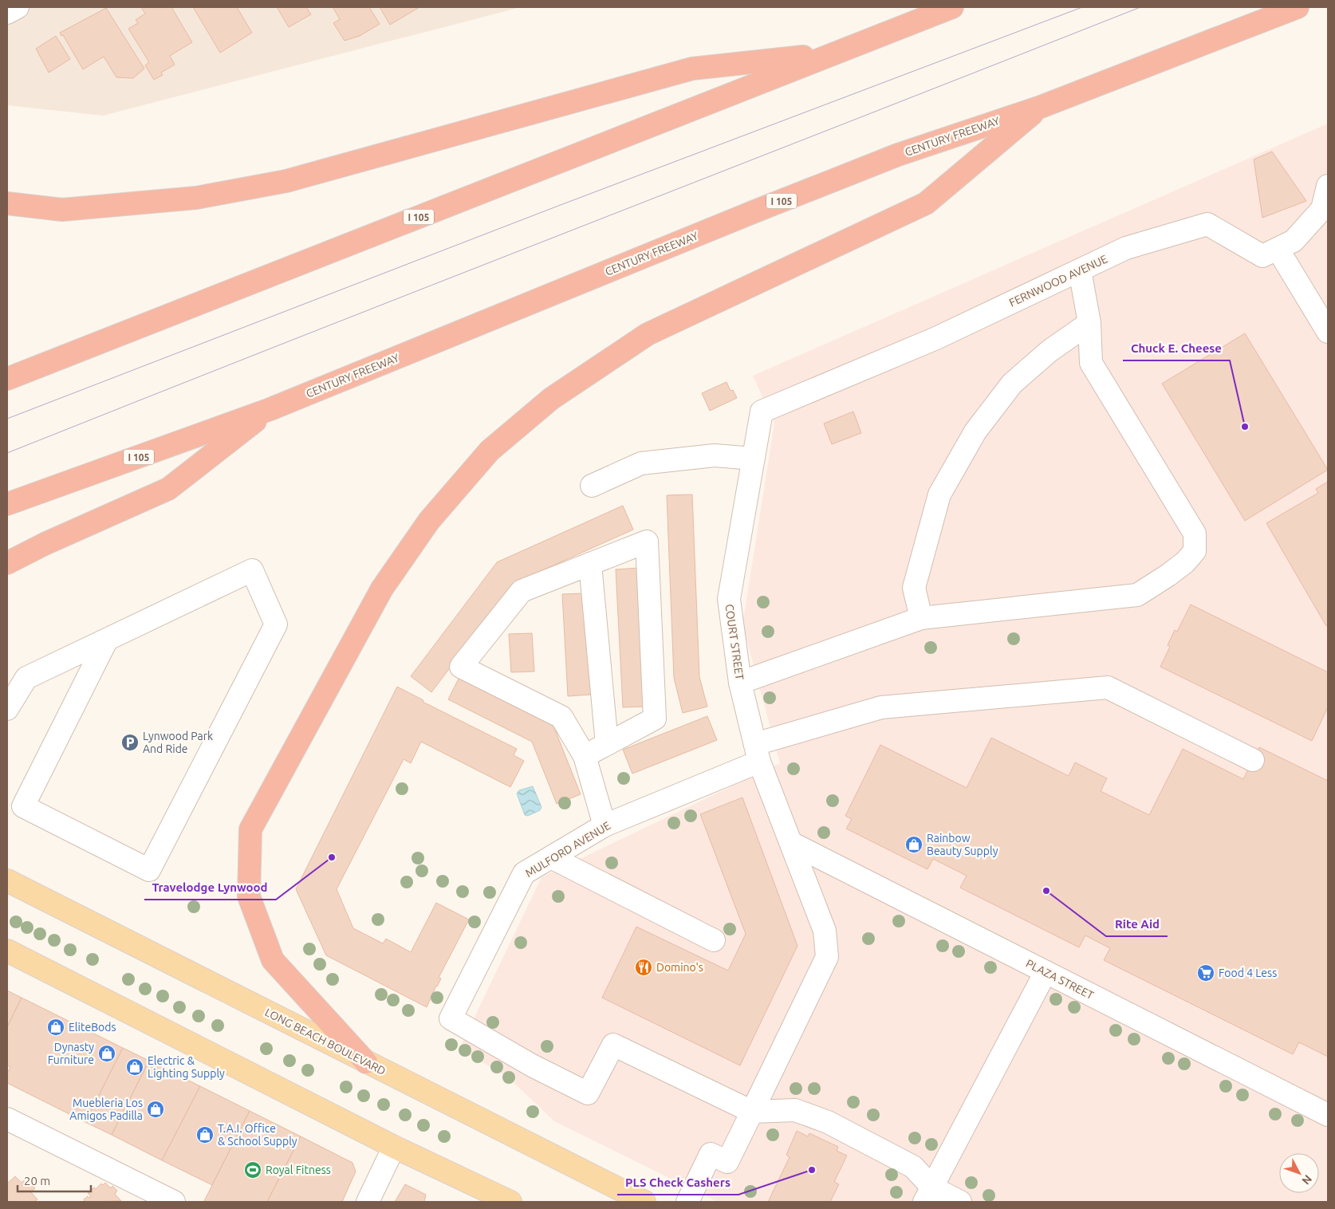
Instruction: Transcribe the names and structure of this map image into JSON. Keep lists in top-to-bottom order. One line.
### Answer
{"streets":{"highway":["CENTURY FREEWAY","I 105"],"main road":["LONG BEACH BOULEVARD"],"street":["FERNWOOD AVENUE","COURT STREET","MULFORD AVENUE","PLAZA STREET"]},"crossings":[["FERNWOOD AVENUE","COURT STREET"],["COURT STREET","MULFORD AVENUE"],["COURT STREET","PLAZA STREET"]],"places":{"other":["Chuck E. Cheese","Travelodge Lynwood","Rite Aid","PLS Check Cashers"],"parking":["Lynwood Park And Ride"],"shop":["Rainbow Beauty Supply","EliteBods","Dynasty Furniture","Electric & Lighting Supply","Muebleria Los Amigos Padilla","T.A.I. Office & School Supply"],"restaurant":["Domino's"],"supermarket":["Food 4 Less"],"sports":["Royal Fitness"]},"scale_bar":"20 m","north":"bottom right"}
